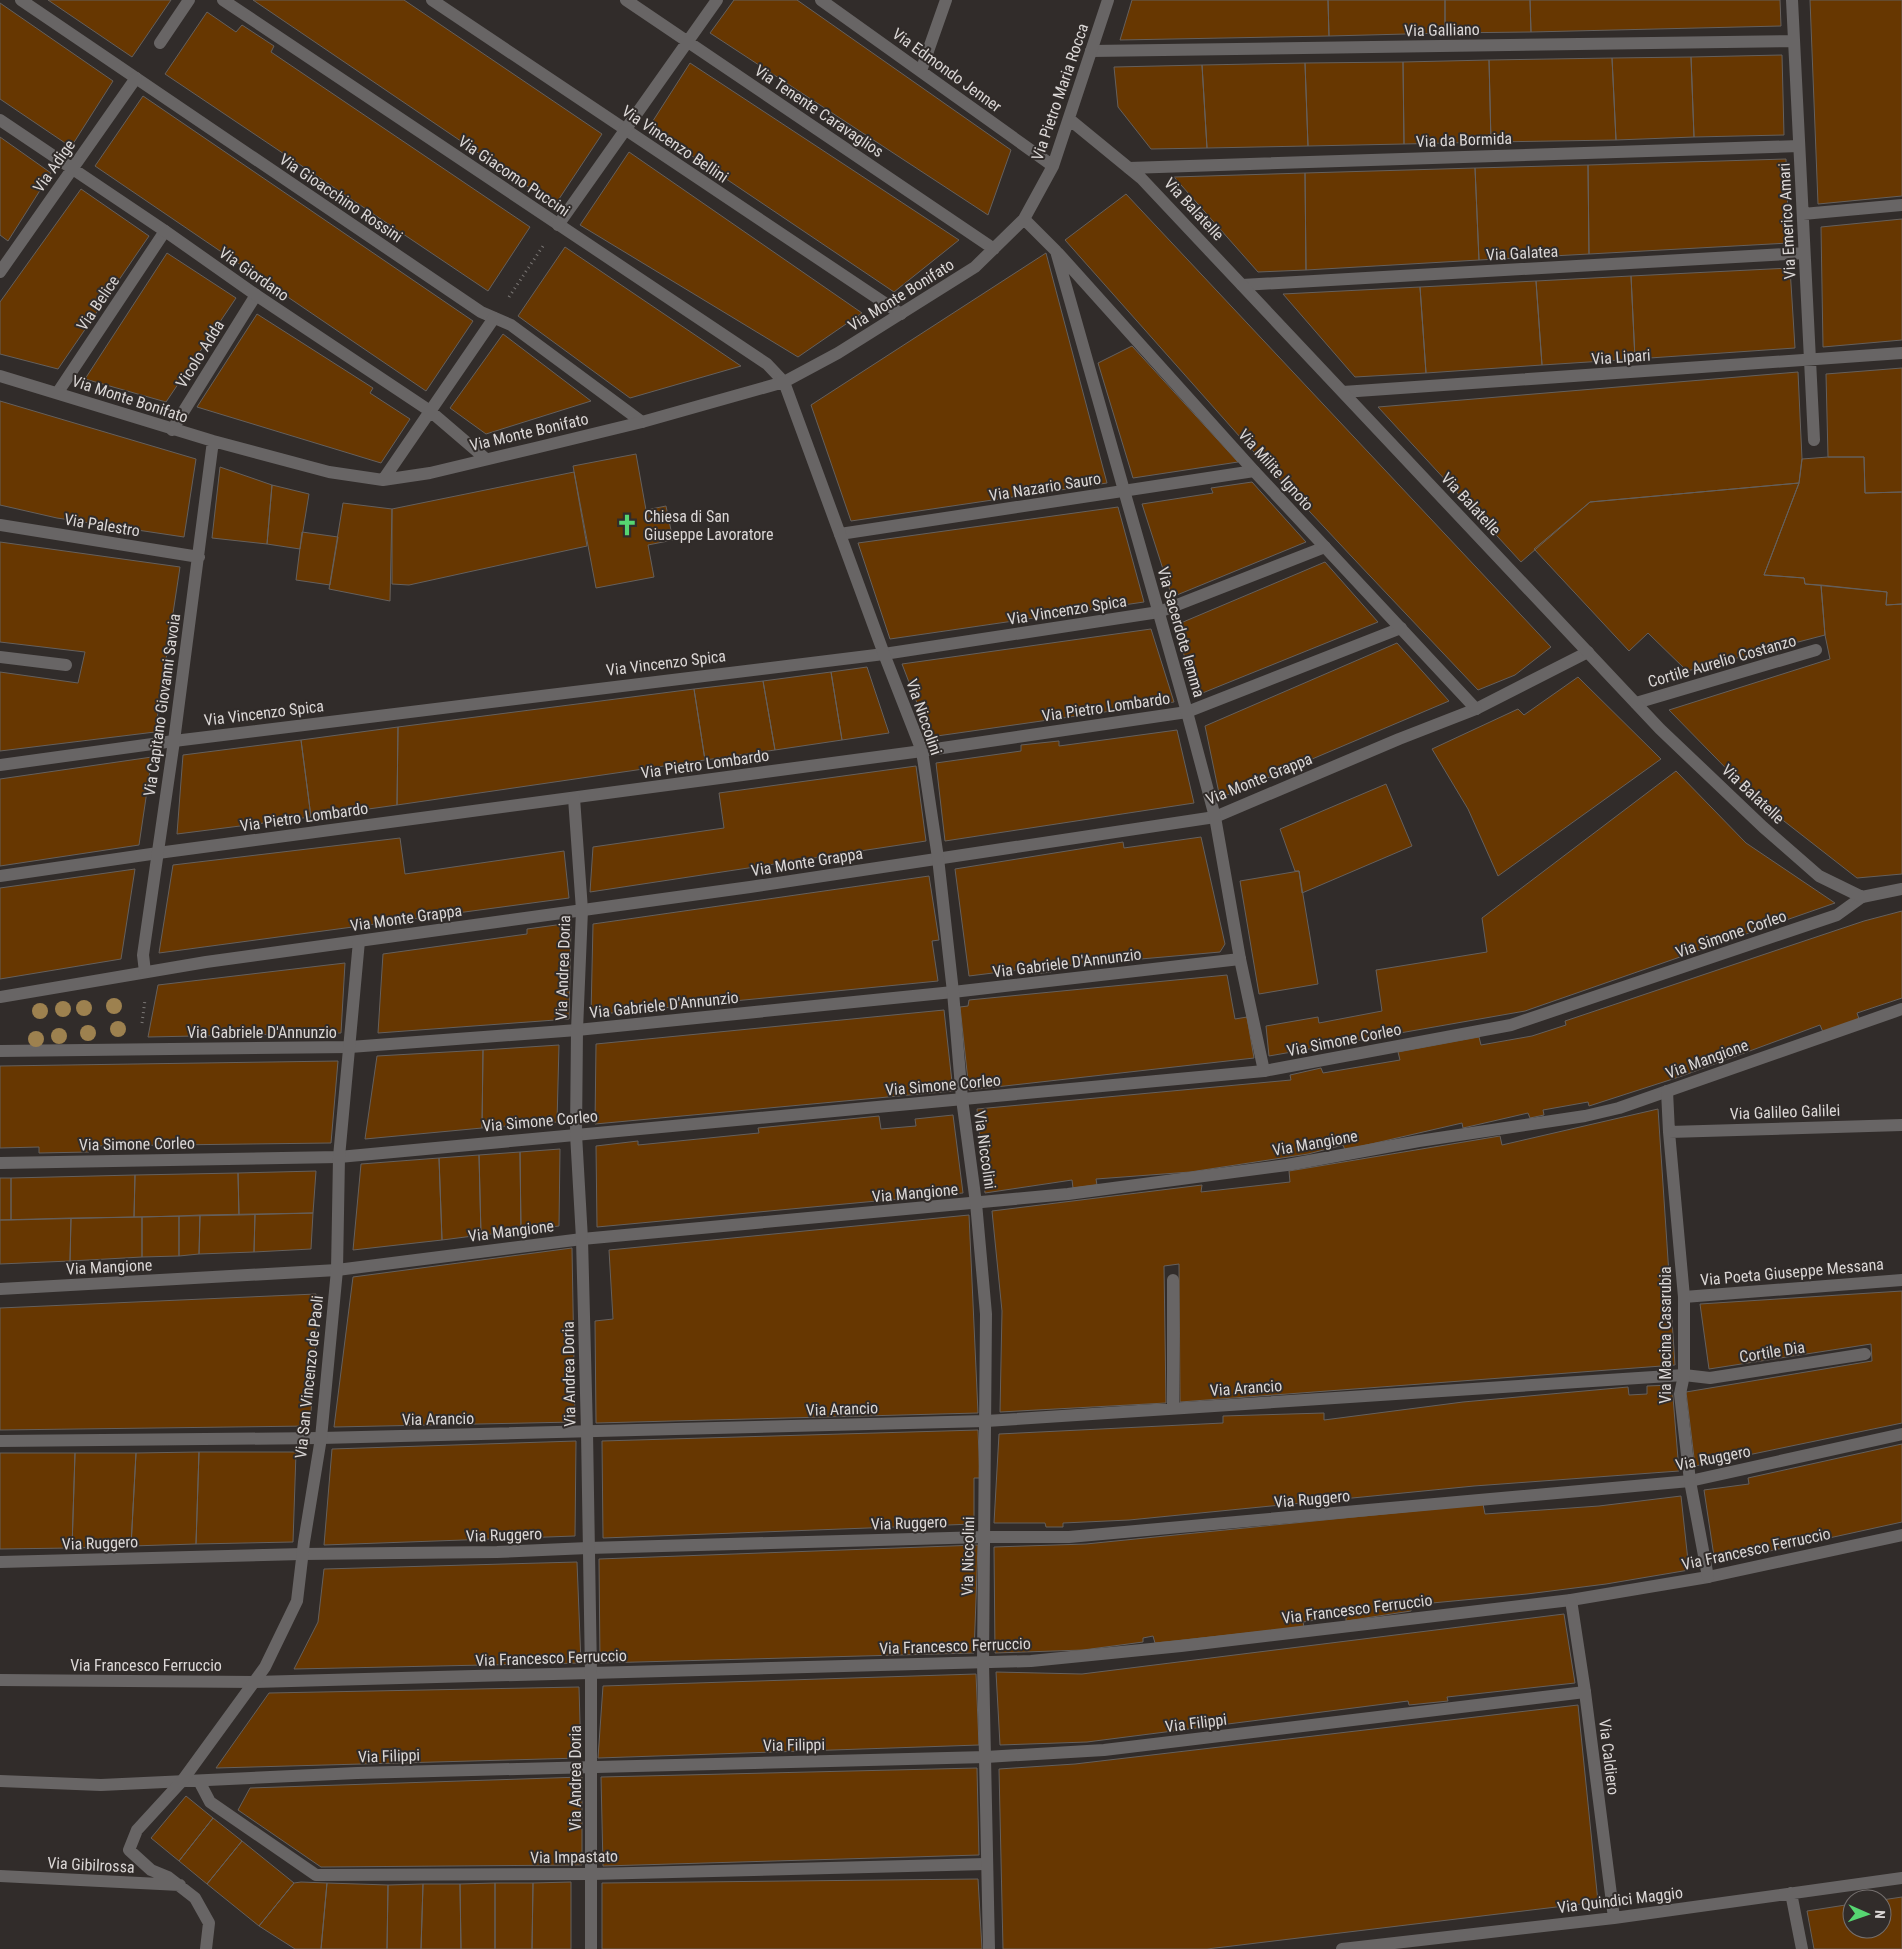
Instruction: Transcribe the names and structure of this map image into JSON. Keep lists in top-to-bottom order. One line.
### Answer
{"streets":{"street":["Via Galliano","Via Edmondo Jenner","Via Pietro Maria Rocca","Via Tenente Caravaglios","Via da Bormida","Via Vincenzo Bellini","Via Adige","Via Giacomo Puccini","Via Gioacchino Rossini","Via Balatelle","Via Emerico Amari","Via Galatea","Via Giordano","Via Monte Bonifato","Via Belice","Vicolo Adda","Via Lipari","Via Milite Ignoto","Via Nazario Sauro","Via Palestro","Via Vincenzo Spica","Via Sacerdote Iemma","Cortile Aurelio Costanzo","Via Capitano Giovanni Savoia","Via Pietro Lombardo","Via Niccolini","Via Monte Grappa","Via Simone Corleo","Via Gabriele D'Annunzio","Via Andrea Doria","Via Mangione","Via Galileo Galilei","Via Poeta Giuseppe Messana","Via Macina Casarubia","Cortile Dia","Via San Vincenzo de Paoli","Via Arancio","Via Ruggero","Via Francesco Ferruccio","Via Filippi","Via Caldiero","Via Impastato","Via Gibilrossa","Via Quindici Maggio"]},"crossings":[["Via Galliano","Via Pietro Maria Rocca"],["Via Galliano","Via Emerico Amari"],["Via Edmondo Jenner","Via Pietro Maria Rocca"],["Via Pietro Maria Rocca","Via Balatelle"],["Via Pietro Maria Rocca","Via Monte Bonifato"],["Via Pietro Maria Rocca","Via Sacerdote Iemma"],["Via Tenente Caravaglios","Via Monte Bonifato"],["Via da Bormida","Via Balatelle"],["Via da Bormida","Via Emerico Amari"],["Via Vincenzo Bellini","Via Monte Bonifato"],["Via Adige","Via Gioacchino Rossini"],["Via Adige","Via Giordano"],["Via Giacomo Puccini","Via Monte Bonifato"],["Via Giacomo Puccini","Via Niccolini"],["Via Gioacchino Rossini","Via Monte Bonifato"],["Via Balatelle","Via Galatea"],["Via Balatelle","Via Lipari"],["Via Balatelle","Cortile Aurelio Costanzo"],["Via Balatelle","Via Monte Grappa"],["Via Balatelle","Via Simone Corleo"],["Via Emerico Amari","Via Galatea"],["Via Emerico Amari","Via Lipari"],["Via Giordano","Via Monte Bonifato"],["Via Giordano","Via Belice"],["Via Giordano","Vicolo Adda"],["Via Monte Bonifato","Via Belice"],["Via Monte Bonifato","Vicolo Adda"],["Via Monte Bonifato","Via Sacerdote Iemma"],["Via Monte Bonifato","Via Capitano Giovanni Savoia"],["Via Monte Bonifato","Via Niccolini"],["Via Milite Ignoto","Via Nazario Sauro"],["Via Milite Ignoto","Via Vincenzo Spica"],["Via Milite Ignoto","Via Sacerdote Iemma"],["Via Milite Ignoto","Via Pietro Lombardo"],["Via Milite Ignoto","Via Monte Grappa"],["Via Nazario Sauro","Via Sacerdote Iemma"],["Via Nazario Sauro","Via Niccolini"],["Via Palestro","Via Capitano Giovanni Savoia"],["Via Vincenzo Spica","Via Sacerdote Iemma"],["Via Vincenzo Spica","Via Capitano Giovanni Savoia"],["Via Vincenzo Spica","Via Niccolini"],["Via Sacerdote Iemma","Via Pietro Lombardo"],["Via Sacerdote Iemma","Via Monte Grappa"],["Via Sacerdote Iemma","Via Simone Corleo"],["Via Sacerdote Iemma","Via Gabriele D'Annunzio"],["Via Capitano Giovanni Savoia","Via Pietro Lombardo"],["Via Capitano Giovanni Savoia","Via Monte Grappa"],["Via Pietro Lombardo","Via Niccolini"],["Via Pietro Lombardo","Via Andrea Doria"],["Via Niccolini","Via Monte Grappa"],["Via Niccolini","Via Simone Corleo"],["Via Niccolini","Via Gabriele D'Annunzio"],["Via Niccolini","Via Mangione"],["Via Niccolini","Via Arancio"],["Via Niccolini","Via Ruggero"],["Via Niccolini","Via Francesco Ferruccio"],["Via Niccolini","Via Filippi"],["Via Niccolini","Via Impastato"],["Via Monte Grappa","Via Andrea Doria"],["Via Monte Grappa","Via San Vincenzo de Paoli"],["Via Simone Corleo","Via Andrea Doria"],["Via Simone Corleo","Via San Vincenzo de Paoli"],["Via Gabriele D'Annunzio","Via Andrea Doria"],["Via Gabriele D'Annunzio","Via San Vincenzo de Paoli"],["Via Andrea Doria","Via Mangione"],["Via Andrea Doria","Via Arancio"],["Via Andrea Doria","Via Ruggero"],["Via Andrea Doria","Via Francesco Ferruccio"],["Via Andrea Doria","Via Filippi"],["Via Andrea Doria","Via Impastato"],["Via Mangione","Via Macina Casarubia"],["Via Mangione","Via San Vincenzo de Paoli"],["Via Galileo Galilei","Via Macina Casarubia"],["Via Poeta Giuseppe Messana","Via Macina Casarubia"],["Via Macina Casarubia","Cortile Dia"],["Via Macina Casarubia","Via Arancio"],["Via Macina Casarubia","Via Ruggero"],["Via Macina Casarubia","Via Francesco Ferruccio"],["Cortile Dia","Via Arancio"],["Via San Vincenzo de Paoli","Via Arancio"],["Via San Vincenzo de Paoli","Via Ruggero"],["Via San Vincenzo de Paoli","Via Francesco Ferruccio"],["Via San Vincenzo de Paoli","Via Filippi"],["Via San Vincenzo de Paoli","Via Gibilrossa"],["Via Francesco Ferruccio","Via Caldiero"],["Via Filippi","Via Caldiero"],["Via Filippi","Via Impastato"],["Via Caldiero","Via Quindici Maggio"]],"places":{"church":["Chiesa di San Giuseppe Lavoratore"]},"north":"right"}
